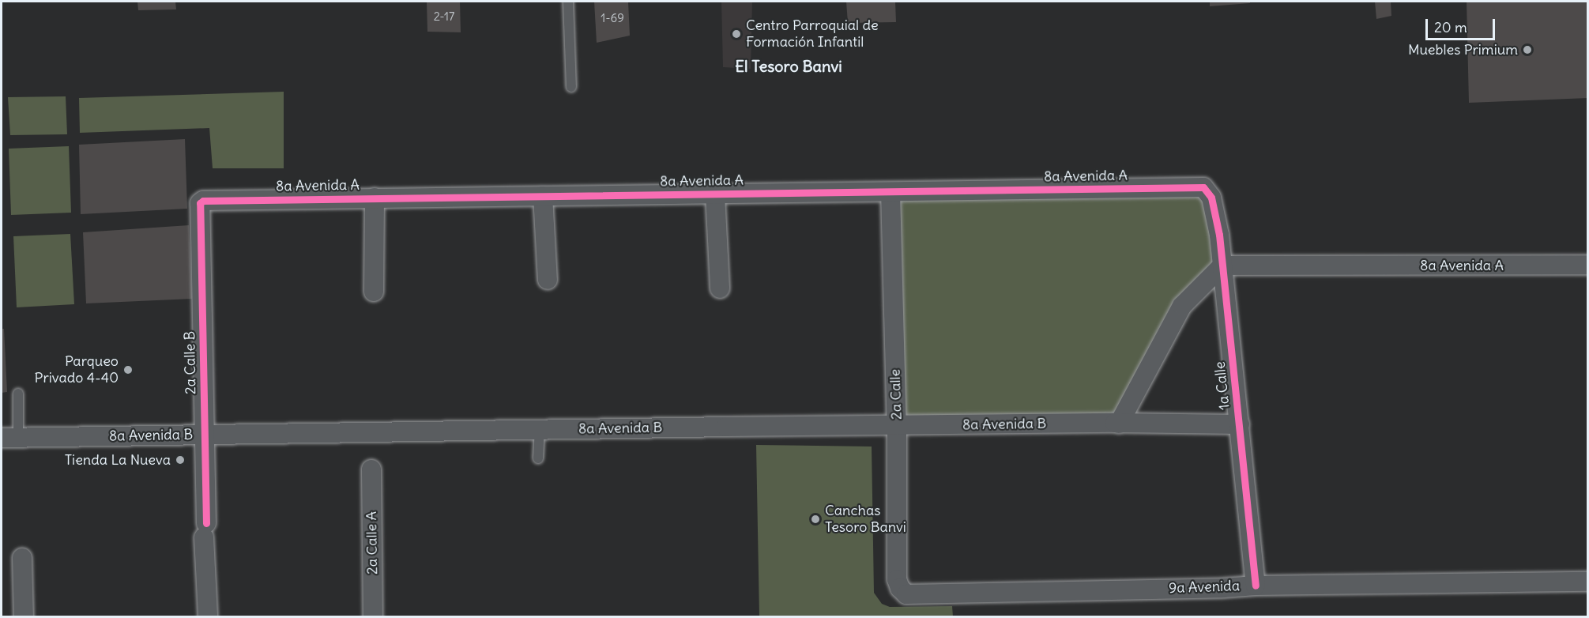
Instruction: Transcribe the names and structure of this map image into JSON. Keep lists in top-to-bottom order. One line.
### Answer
{"streets":{"street":["8a Avenida A","2a Calle B","1a Calle","2a Calle","8a Avenida B","2a Calle A","9a Avenida"]},"crossings":[["8a Avenida A","2a Calle B"],["8a Avenida A","1a Calle"],["8a Avenida A","2a Calle"],["2a Calle B","8a Avenida B"],["1a Calle","8a Avenida B"],["1a Calle","9a Avenida"],["2a Calle","8a Avenida B"],["2a Calle","9a Avenida"]],"districts":["El Tesoro Banvi"],"places":["Centro Parroquial de Formación Infantil","Muebles Primium","Parqueo Privado 4-40","Tienda La Nueva","Canchas Tesoro Banvi"],"house_numbers":["2-17","1-69"],"scale_bar":"20 m"}
